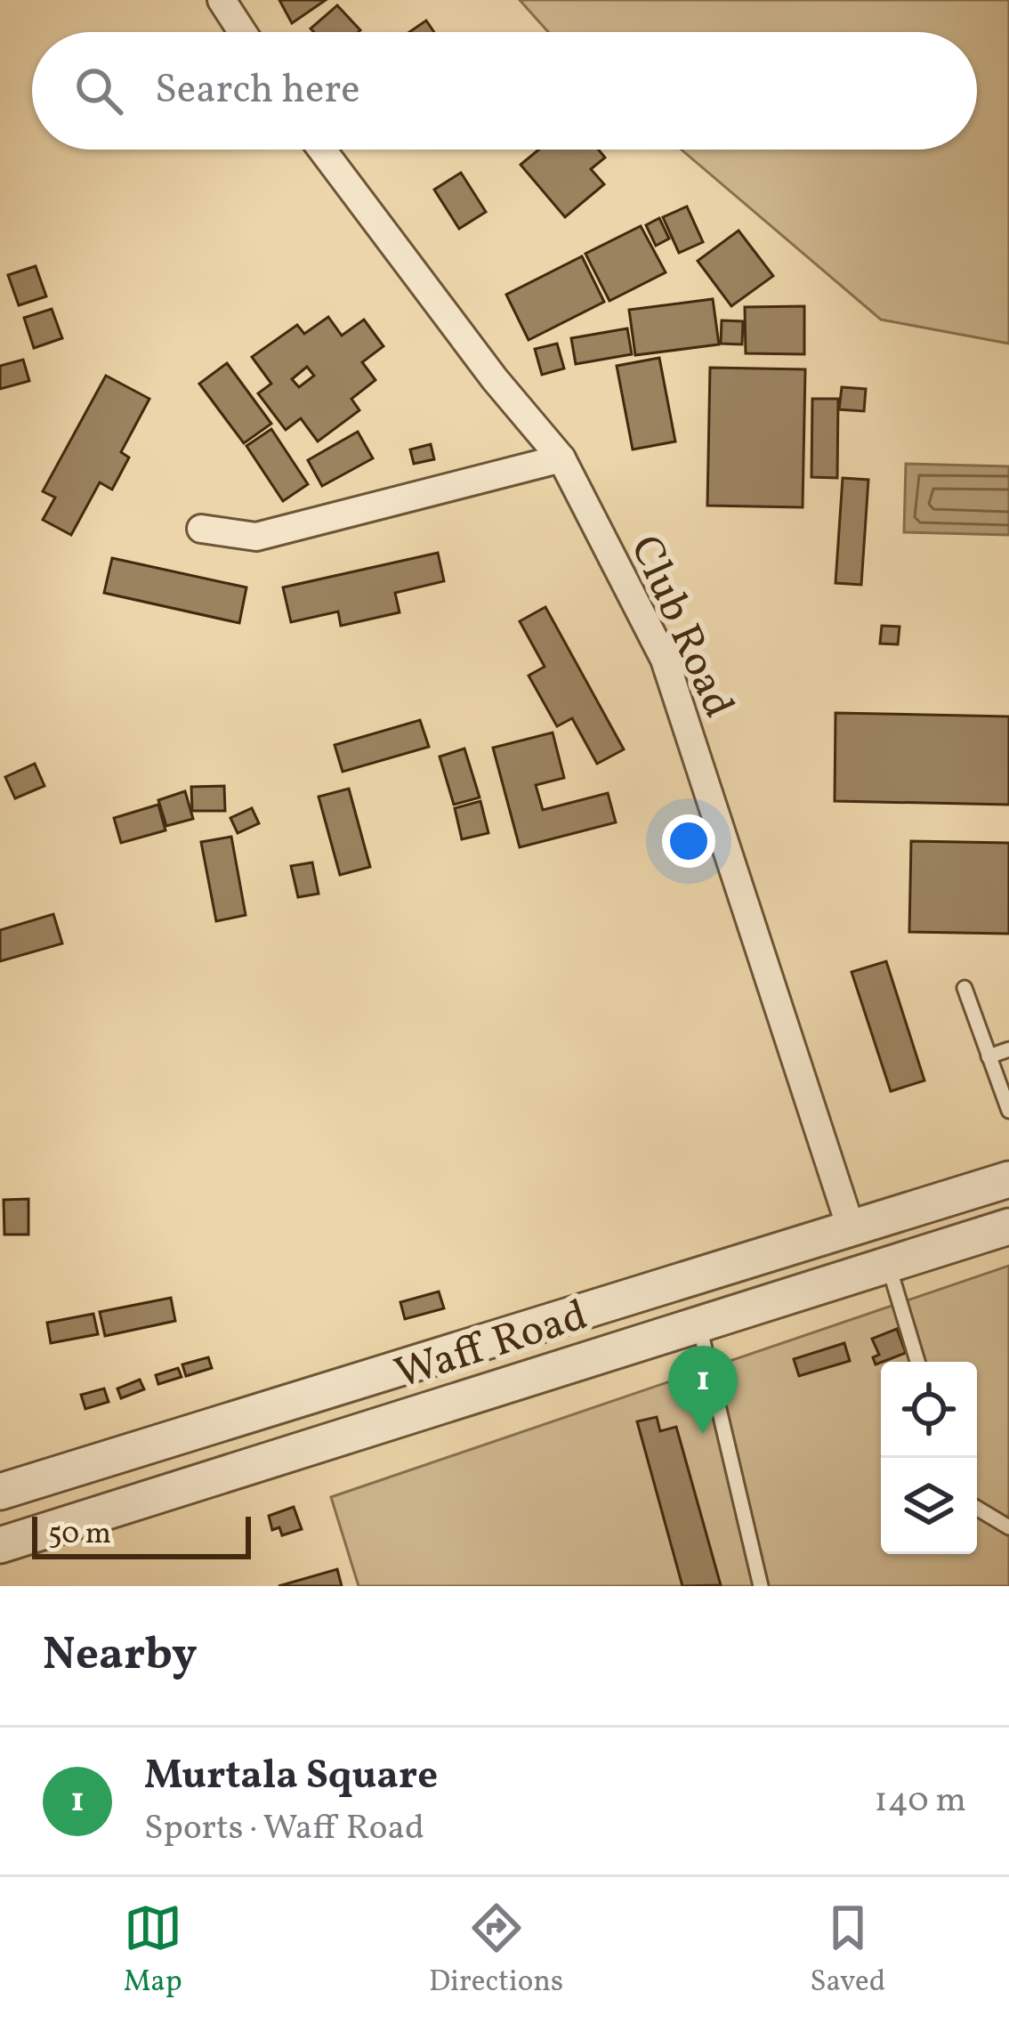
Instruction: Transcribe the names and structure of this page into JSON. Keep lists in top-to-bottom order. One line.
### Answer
{"streets":{"street":["Club Road","Waff Road"]},"crossings":[["Club Road","Waff Road"]],"scale_bar":"50 m","page":{"search":"Search here","pins":"1","scale":"50 m","heading":"Nearby","list":[{"mark":"1","name":"Murtala Square","note":"Sports · Waff Road","value":"140 m"}],"nav":["Map","Directions","Saved"]}}
